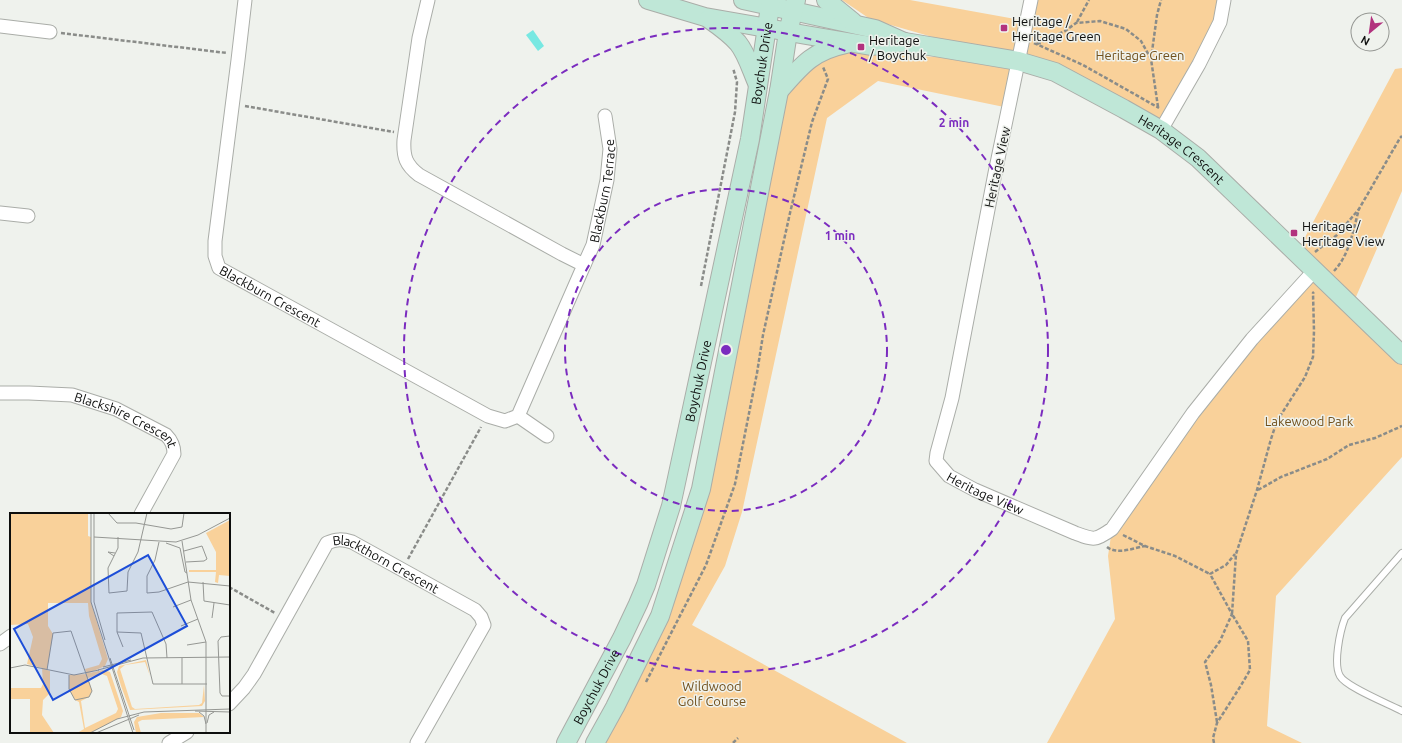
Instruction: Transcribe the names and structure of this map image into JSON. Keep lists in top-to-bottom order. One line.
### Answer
{"streets":{"main road":["Boychuk Drive","Heritage Crescent"],"street":["Heritage View","Blackburn Terrace","Blackburn Crescent","Blackshire Crescent","Blackthorn Crescent"]},"crossings":[["Boychuk Drive","Heritage Crescent"],["Heritage Crescent","Heritage View"]],"parks":["Heritage Green","Lakewood Park","Wildwood Golf Course"],"places":{"transit":["Heritage / Heritage Green","Heritage / Boychuk","Heritage / Heritage View"]},"north":"bottom left","rings":["2 min","1 min"]}
